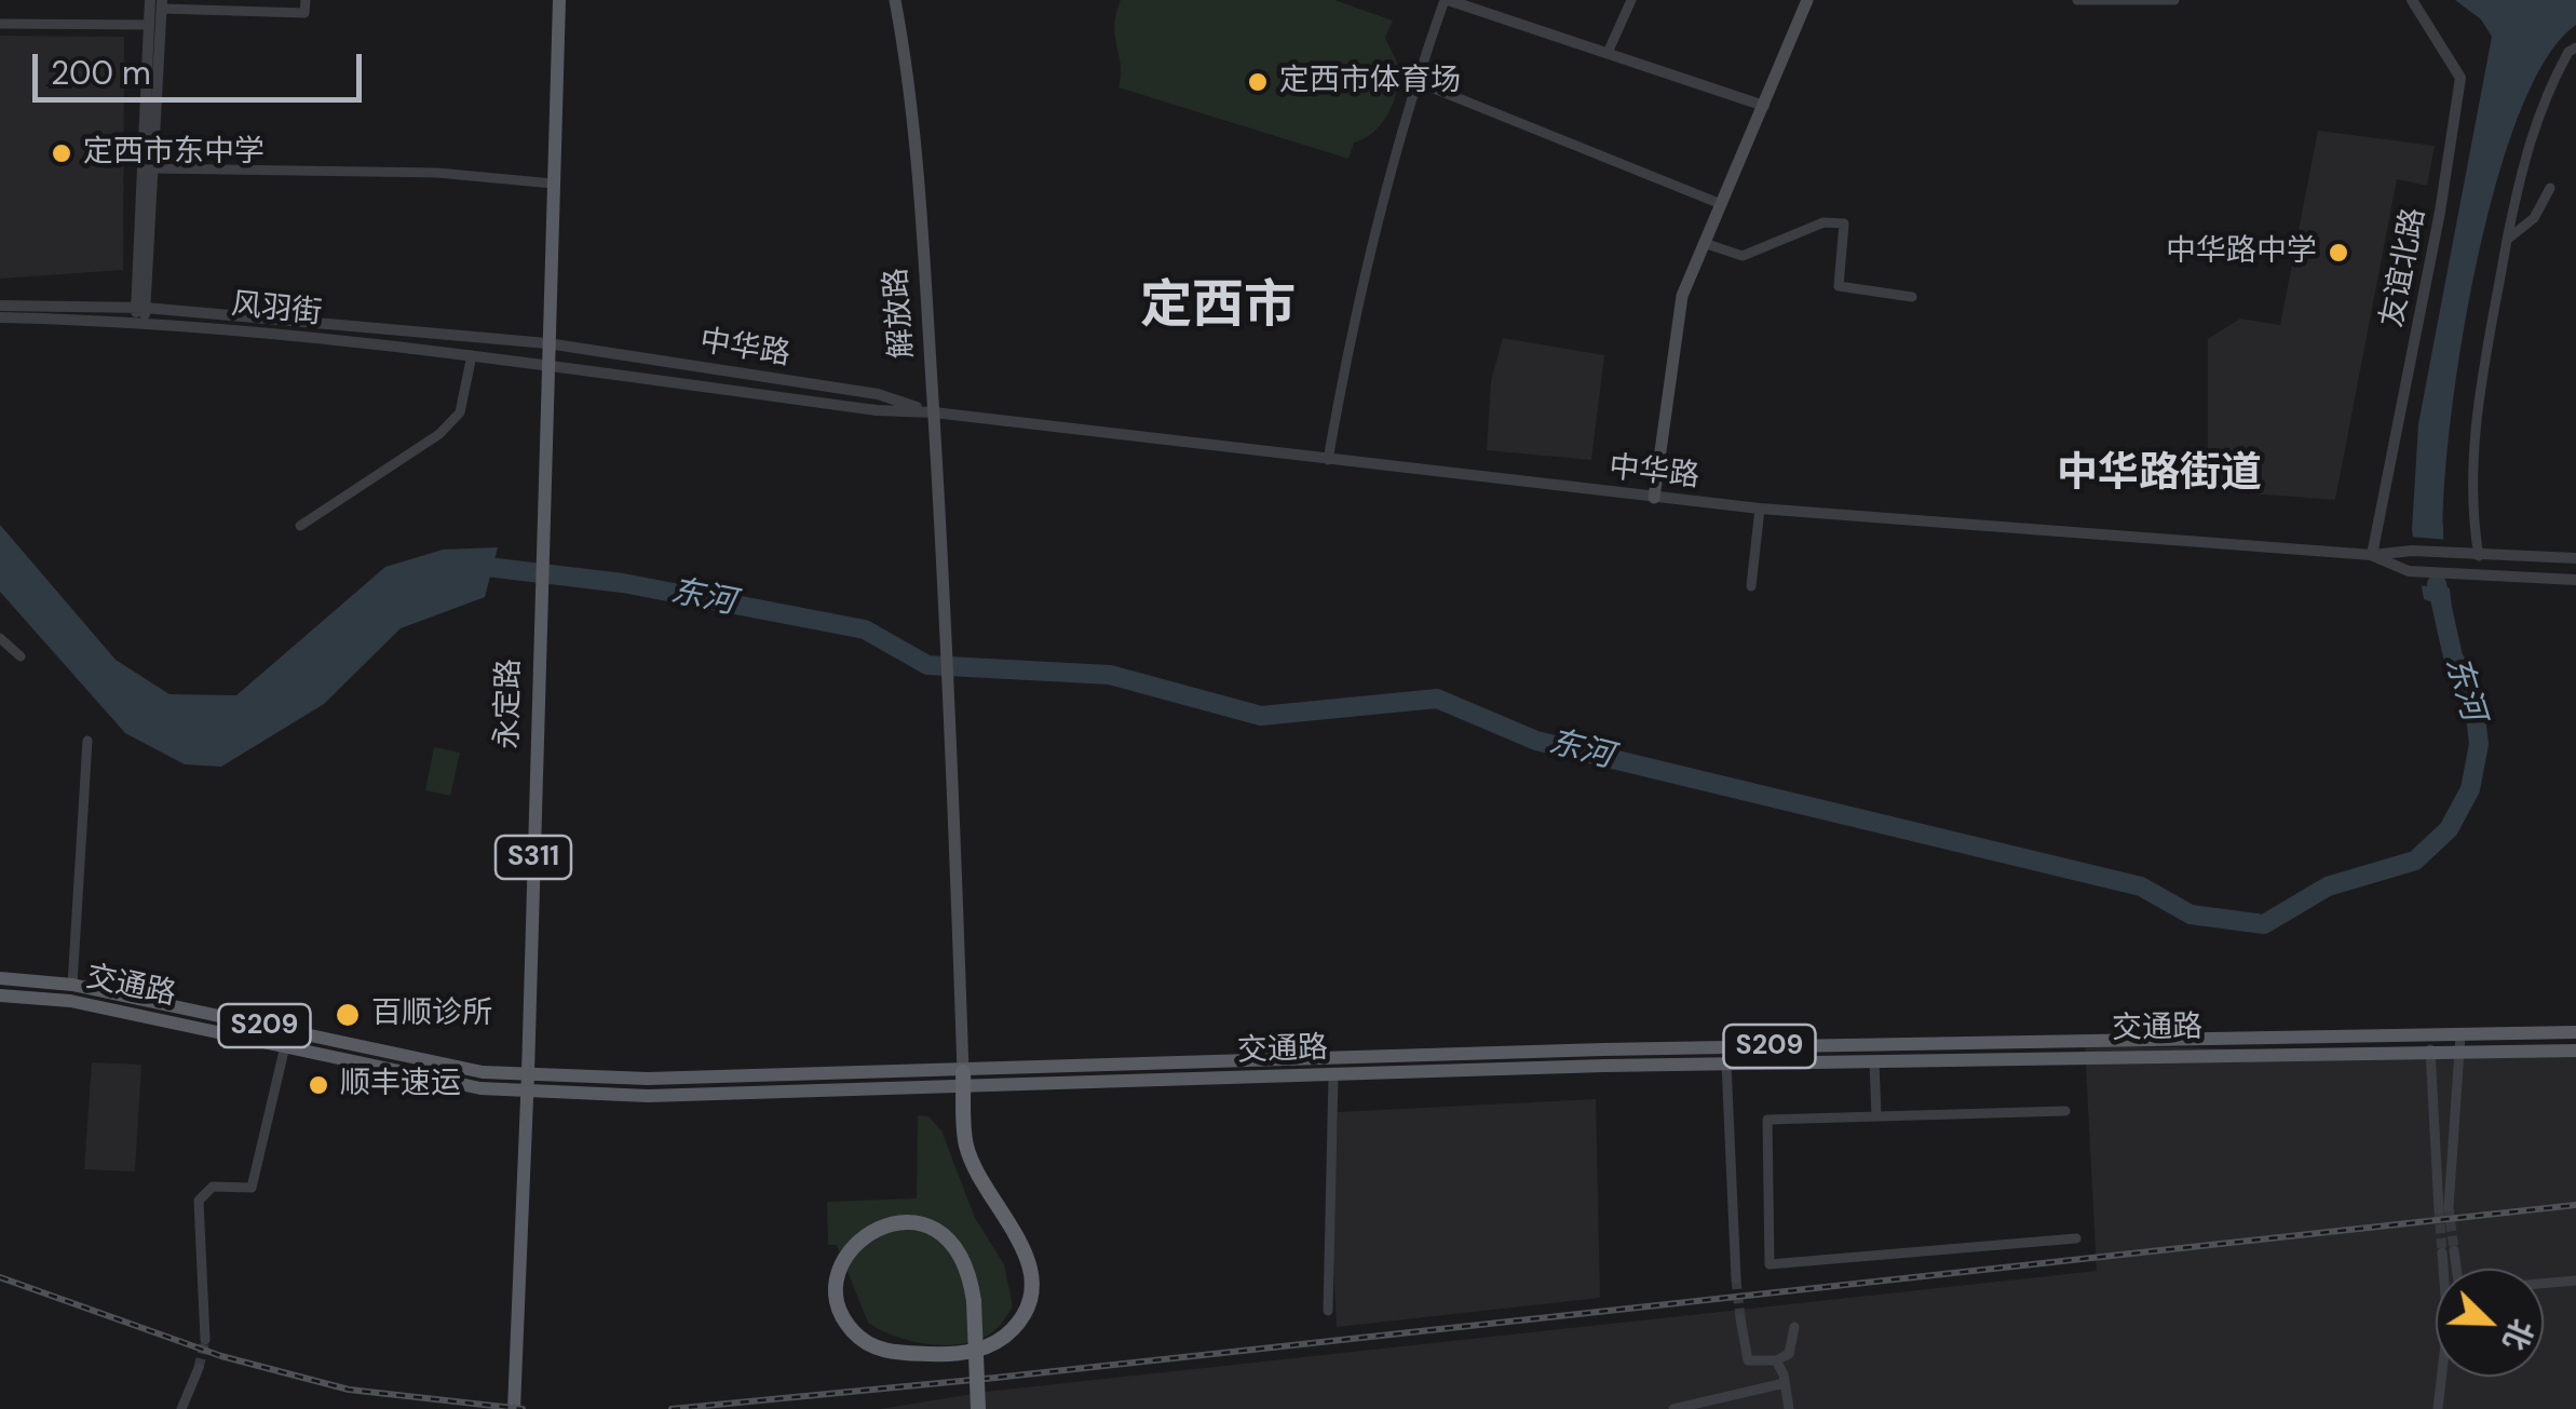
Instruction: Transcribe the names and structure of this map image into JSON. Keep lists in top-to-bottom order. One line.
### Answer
{"streets":{"main road":["解放路","永定路","S311","交通路","S209"],"street":["友谊北路","风羽街","中华路"]},"crossings":[["友谊北路","中华路"],["风羽街","中华路"],["风羽街","永定路"],["解放路","中华路"],["解放路","交通路"],["中华路","永定路"],["永定路","交通路"]],"districts":["定西市","中华路街道"],"water":["东河"],"places":["定西市体育场","定西市东中学","中华路中学","百顺诊所","顺丰速运"],"scale_bar":"200 m","north":"bottom right"}
